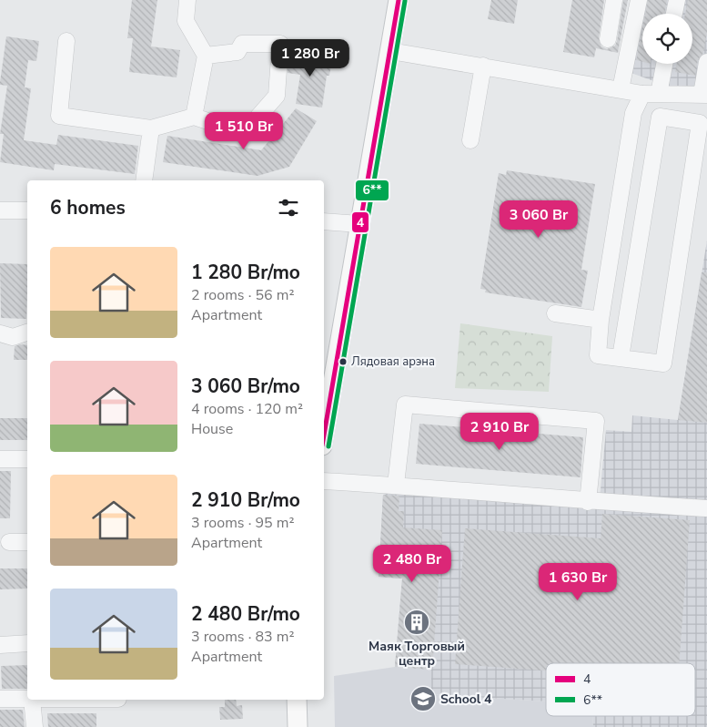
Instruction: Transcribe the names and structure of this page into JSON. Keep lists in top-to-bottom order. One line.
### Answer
{"places":{"other":["Лядовая арэна"],"building":["Маяк Торговый центр"],"school or university":["School 4"]},"lines":["transit line 4","transit line 6**"],"legend":["4","6**"],"page":{"price":["1 280 Br","1 510 Br","3 060 Br","2 910 Br","2 480 Br","1 630 Br"],"heading":"6 homes","list":[{"name":"1 280 Br/mo","note":"2 rooms · 56 m² · Apartment"},{"name":"3 060 Br/mo","note":"4 rooms · 120 m² · House"},{"name":"2 910 Br/mo","note":"3 rooms · 95 m² · Apartment"},{"name":"2 480 Br/mo","note":"3 rooms · 83 m² · Apartment"}]}}
